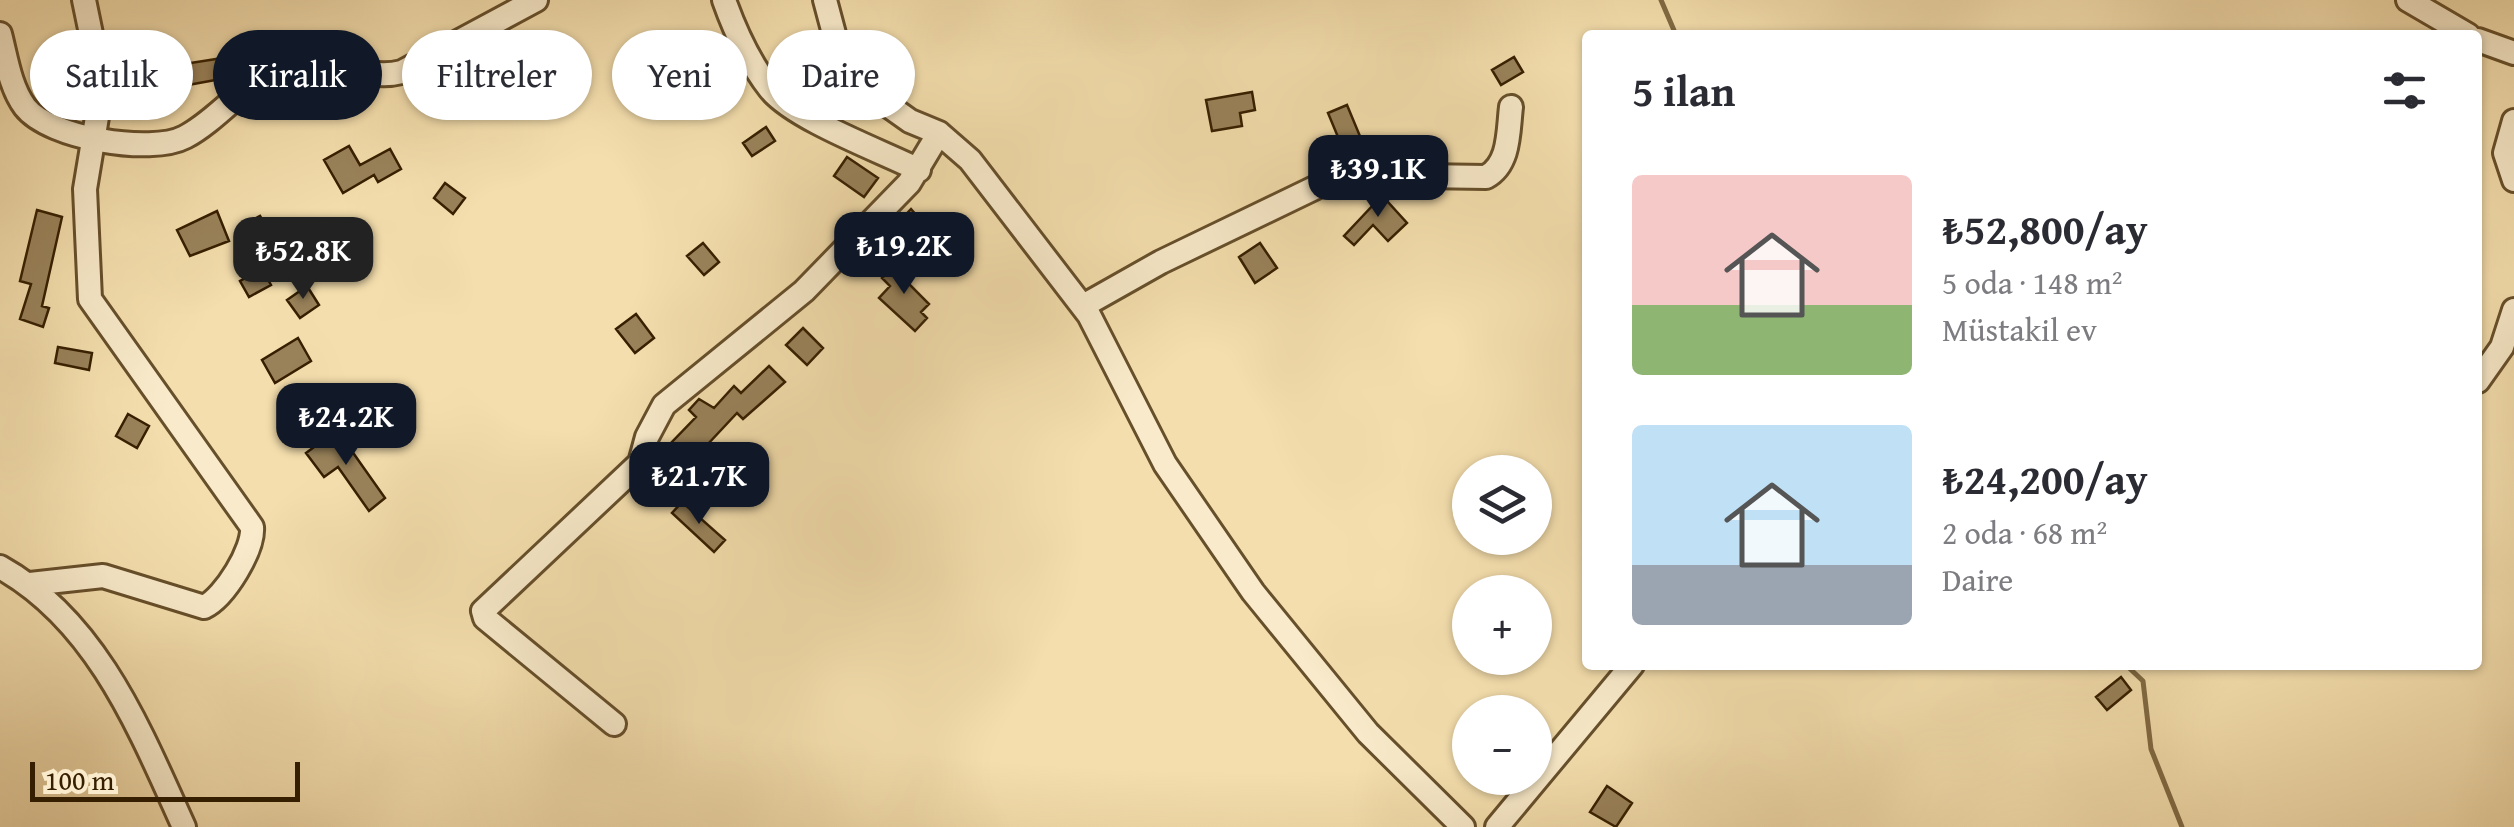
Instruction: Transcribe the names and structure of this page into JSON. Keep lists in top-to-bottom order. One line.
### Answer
{"scale_bar":"100 m","page":{"chip":["Satılık","Kiralık","Filtreler","Yeni","Daire"],"heading":"5 ilan","price":["₺39.1K","₺19.2K","₺52.8K","₺24.2K","₺21.7K"],"list":[{"name":"₺52,800/ay","note":"5 oda · 148 m² · Müstakil ev"},{"name":"₺24,200/ay","note":"2 oda · 68 m² · Daire"}],"map_buttons":["+","−"],"scale":"100 m"}}
